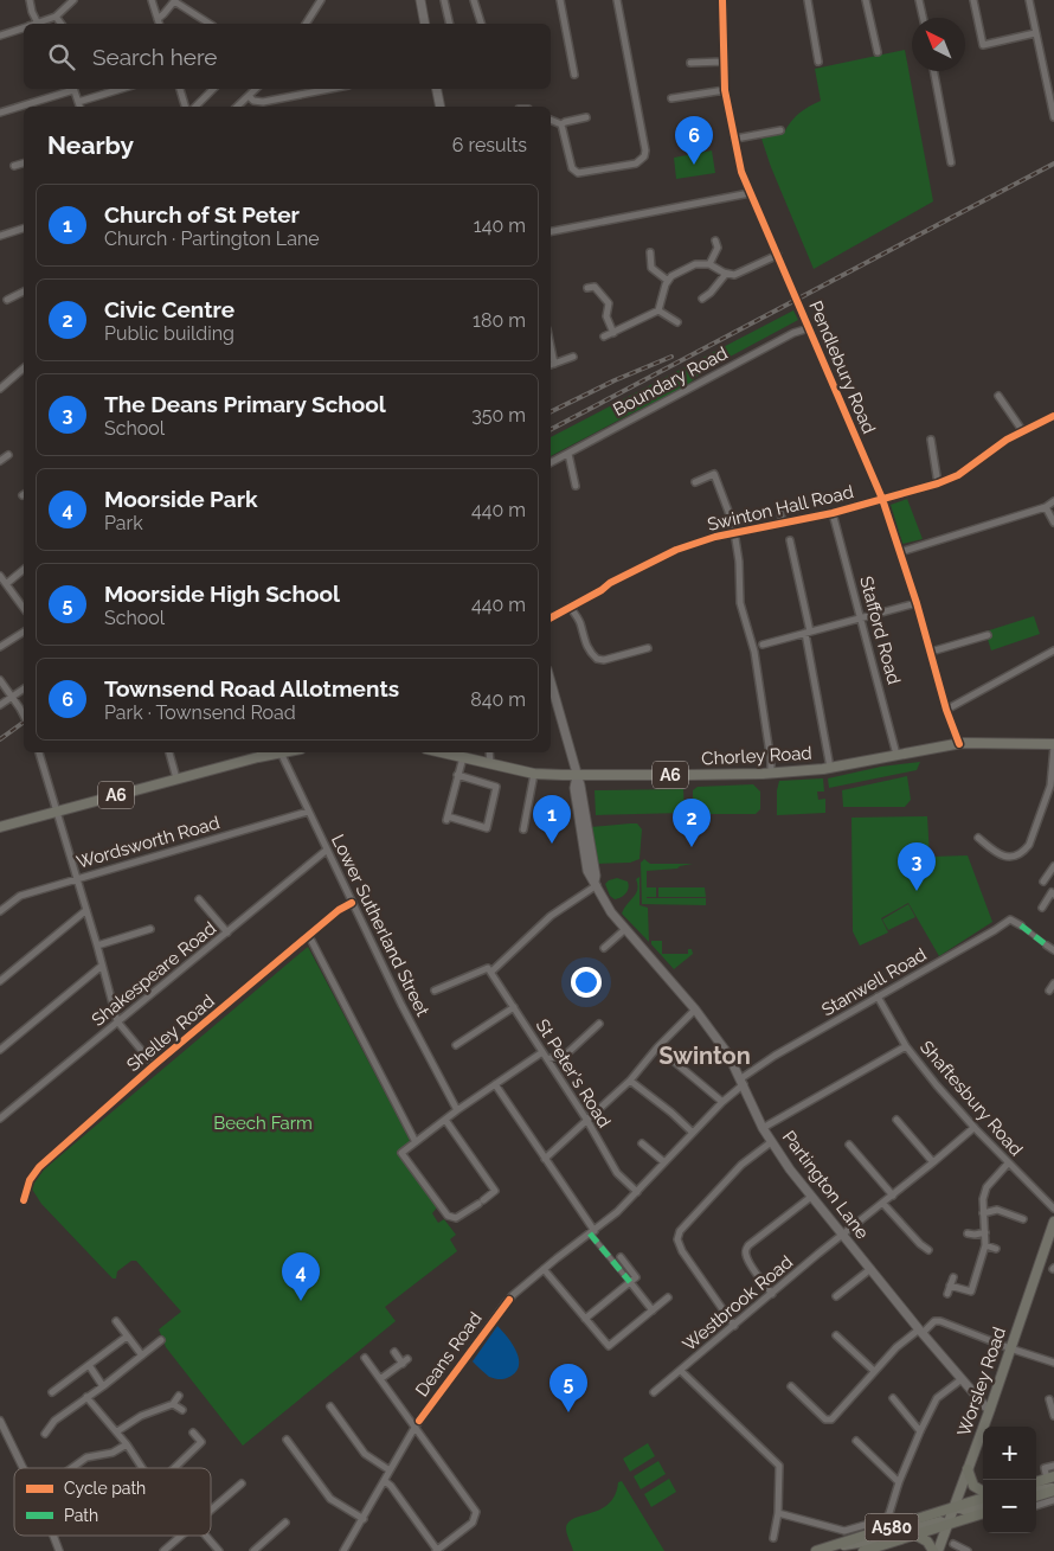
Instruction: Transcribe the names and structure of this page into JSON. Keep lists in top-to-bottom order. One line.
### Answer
{"streets":{"highway":["A580"],"main road":["Chorley Road","A6","Partington Lane","Worsley Road"],"street":["Pendlebury Road","Boundary Road","Swinton Hall Road","Stafford Road","Wordsworth Road","Lower Sutherland Street","Shakespeare Road","Stanwell Road","Shelley Road","St Peter's Road","Shaftesbury Road","Westbrook Road","Deans Road"]},"crossings":[["Pendlebury Road","Boundary Road"],["Pendlebury Road","Swinton Hall Road"],["Pendlebury Road","Chorley Road"],["Swinton Hall Road","Stafford Road"],["Stafford Road","Chorley Road"],["Chorley Road","Partington Lane"],["Wordsworth Road","Lower Sutherland Street"],["Lower Sutherland Street","Shakespeare Road"],["Lower Sutherland Street","Shelley Road"],["Stanwell Road","Shaftesbury Road"],["Stanwell Road","Partington Lane"],["Stanwell Road","Deans Road"],["St Peter's Road","Deans Road"],["Shaftesbury Road","Westbrook Road"],["Partington Lane","Westbrook Road"],["Partington Lane","Deans Road"],["Partington Lane","Worsley Road"],["Worsley Road","A580"]],"districts":["Swinton"],"parks":["Beech Farm"],"legend":["Cycle path","Path"],"north":"top left","page":{"search":"Search here","heading":["Nearby","6 results"],"pins":["6","1","2","3","4","5"],"list":[{"mark":"1","name":"Church of St Peter","note":"Church · Partington Lane","value":"140 m"},{"mark":"2","name":"Civic Centre","note":"Public building","value":"180 m"},{"mark":"3","name":"The Deans Primary School","note":"School","value":"350 m"},{"mark":"4","name":"Moorside Park","note":"Park","value":"440 m"},{"mark":"5","name":"Moorside High School","note":"School","value":"440 m"},{"mark":"6","name":"Townsend Road Allotments","note":"Park · Townsend Road","value":"840 m"}],"map_buttons":["+","−"]}}
